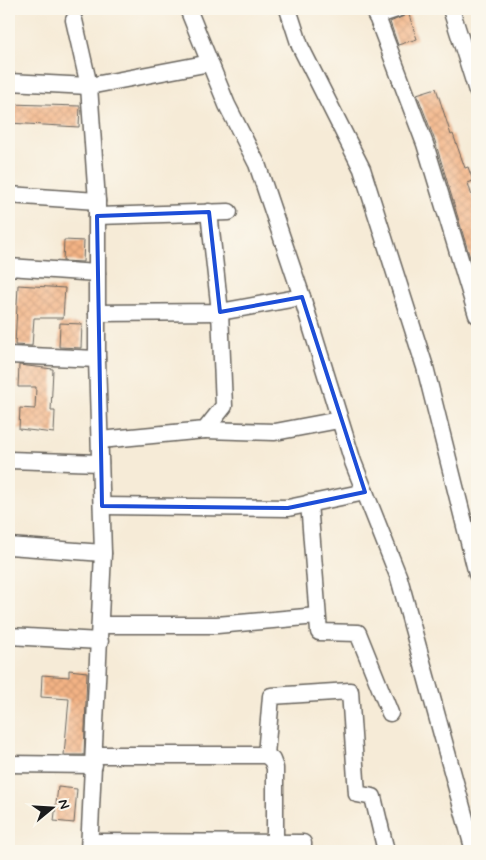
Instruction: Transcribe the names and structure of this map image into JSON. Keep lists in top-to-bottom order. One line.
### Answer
{"north":"right"}
